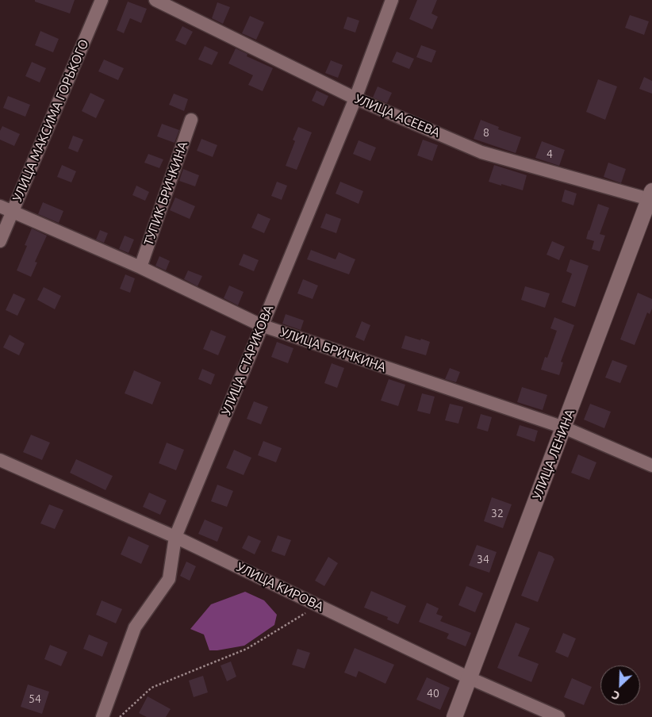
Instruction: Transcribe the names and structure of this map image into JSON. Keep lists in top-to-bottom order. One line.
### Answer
{"streets":{"street":["УЛИЦА АСЕЕВА","УЛИЦА МАКСИМА ГОРЬКОГО","ТУПИК БРИЧКИНА","УЛИЦА БРИЧКИНА","УЛИЦА СТАРИКОВА","УЛИЦА ЛЕНИНА","УЛИЦА КИРОВА"]},"crossings":[["УЛИЦА АСЕЕВА","УЛИЦА СТАРИКОВА"],["УЛИЦА АСЕЕВА","УЛИЦА ЛЕНИНА"],["УЛИЦА МАКСИМА ГОРЬКОГО","УЛИЦА БРИЧКИНА"],["ТУПИК БРИЧКИНА","УЛИЦА БРИЧКИНА"],["УЛИЦА БРИЧКИНА","УЛИЦА СТАРИКОВА"],["УЛИЦА БРИЧКИНА","УЛИЦА ЛЕНИНА"],["УЛИЦА СТАРИКОВА","УЛИЦА КИРОВА"],["УЛИЦА ЛЕНИНА","УЛИЦА КИРОВА"]],"house_numbers":["8","4","32","34","40","54"],"north":"bottom left"}
